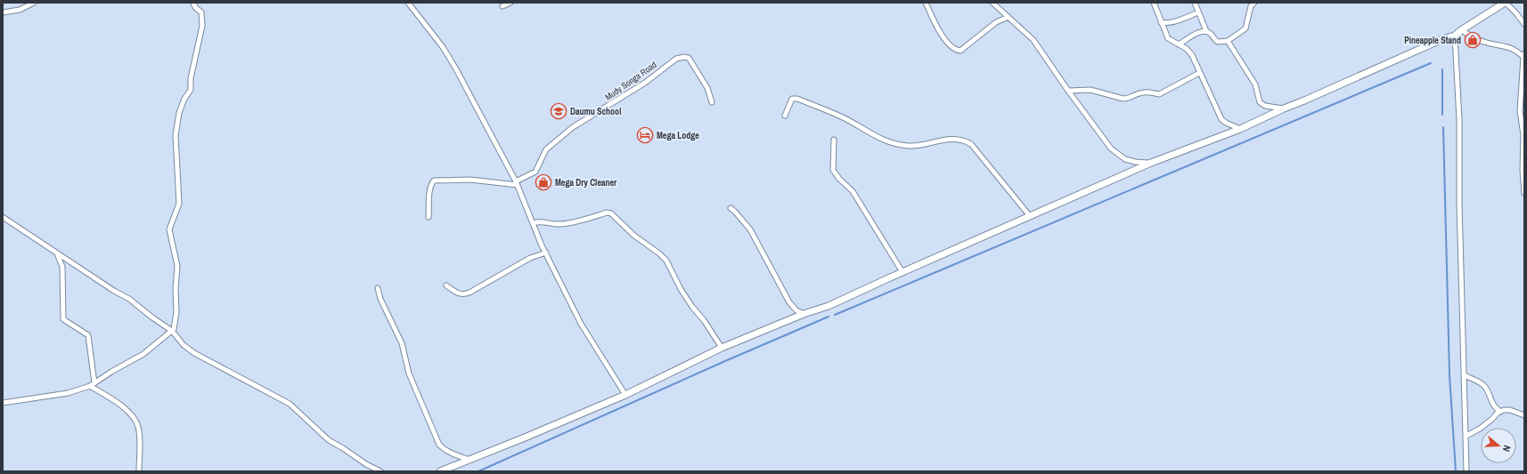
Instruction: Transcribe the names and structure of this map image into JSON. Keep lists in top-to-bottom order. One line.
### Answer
{"streets":{"street":["Mudy Songa Road"]},"places":{"shop":["Pineapple Stand","Mega Dry Cleaner"],"school or university":["Daumu School"],"hotel":["Mega Lodge"]},"north":"right"}
